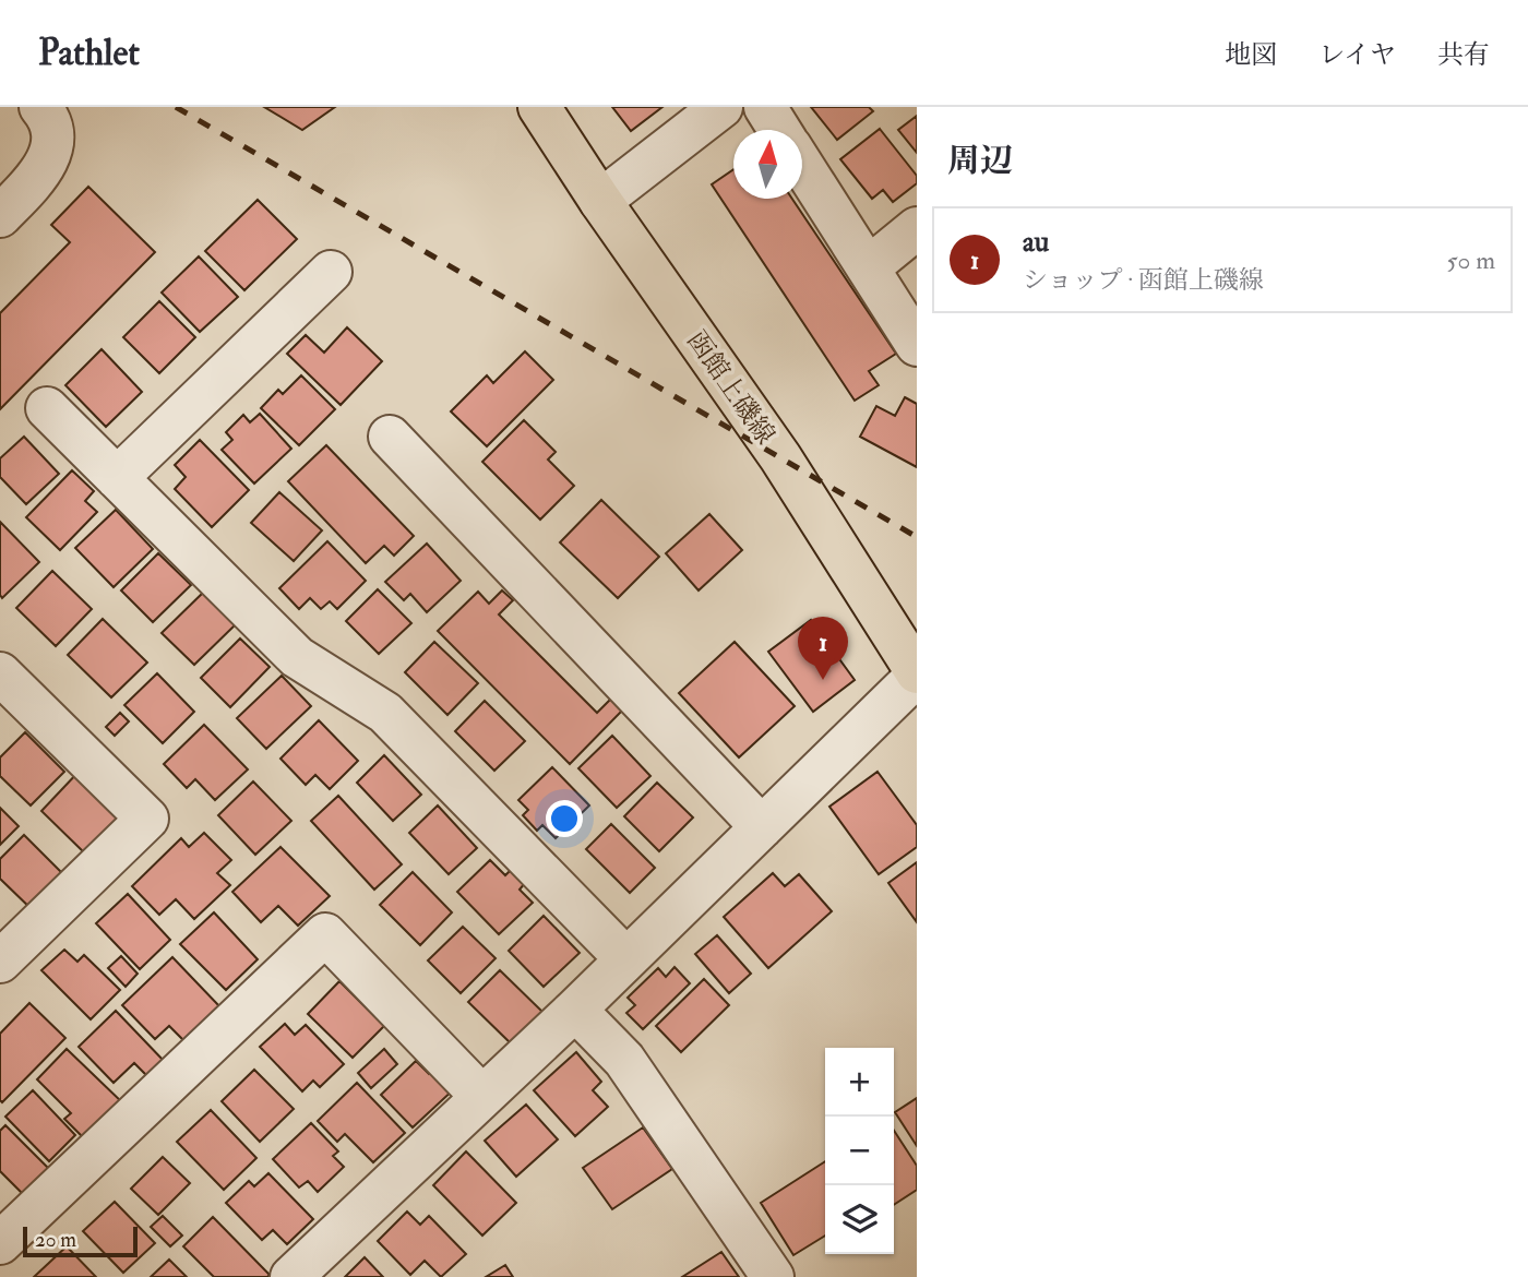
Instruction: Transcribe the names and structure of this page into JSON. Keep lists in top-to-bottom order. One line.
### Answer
{"streets":{"main road":["函館上磯線"]},"scale_bar":"20 m","north":"top","page":{"header":"Pathlet","nav":["地図","レイヤ","共有"],"heading":"周辺","list":[{"mark":"1","name":"au","note":"ショップ · 函館上磯線","value":"50 m"}],"pins":"1","map_buttons":["+","−"],"scale":"20 m"}}
